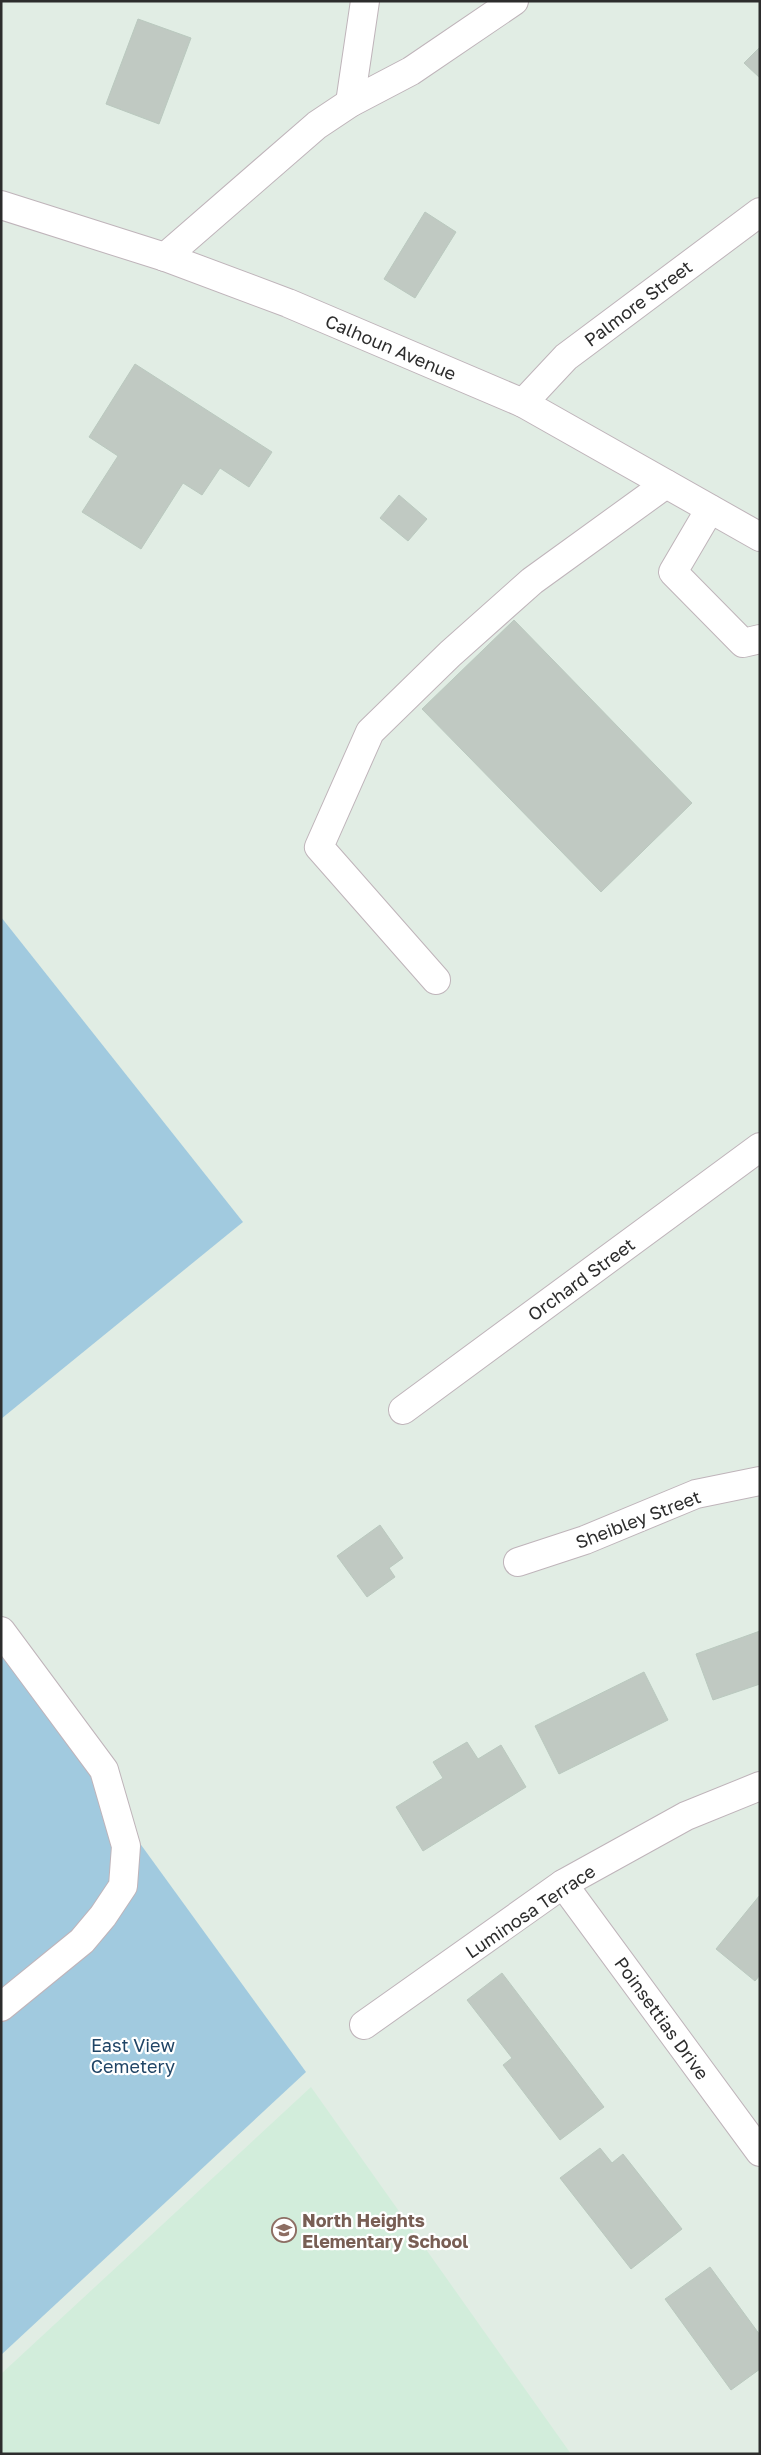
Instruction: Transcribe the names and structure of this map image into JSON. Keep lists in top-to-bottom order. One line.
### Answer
{"streets":{"street":["Palmore Street","Calhoun Avenue","Orchard Street","Sheibley Street","Luminosa Terrace","Poinsettias Drive"]},"crossings":[["Palmore Street","Calhoun Avenue"],["Luminosa Terrace","Poinsettias Drive"]],"parks":["East View Cemetery"],"places":{"school or university":["North Heights Elementary School"]}}
